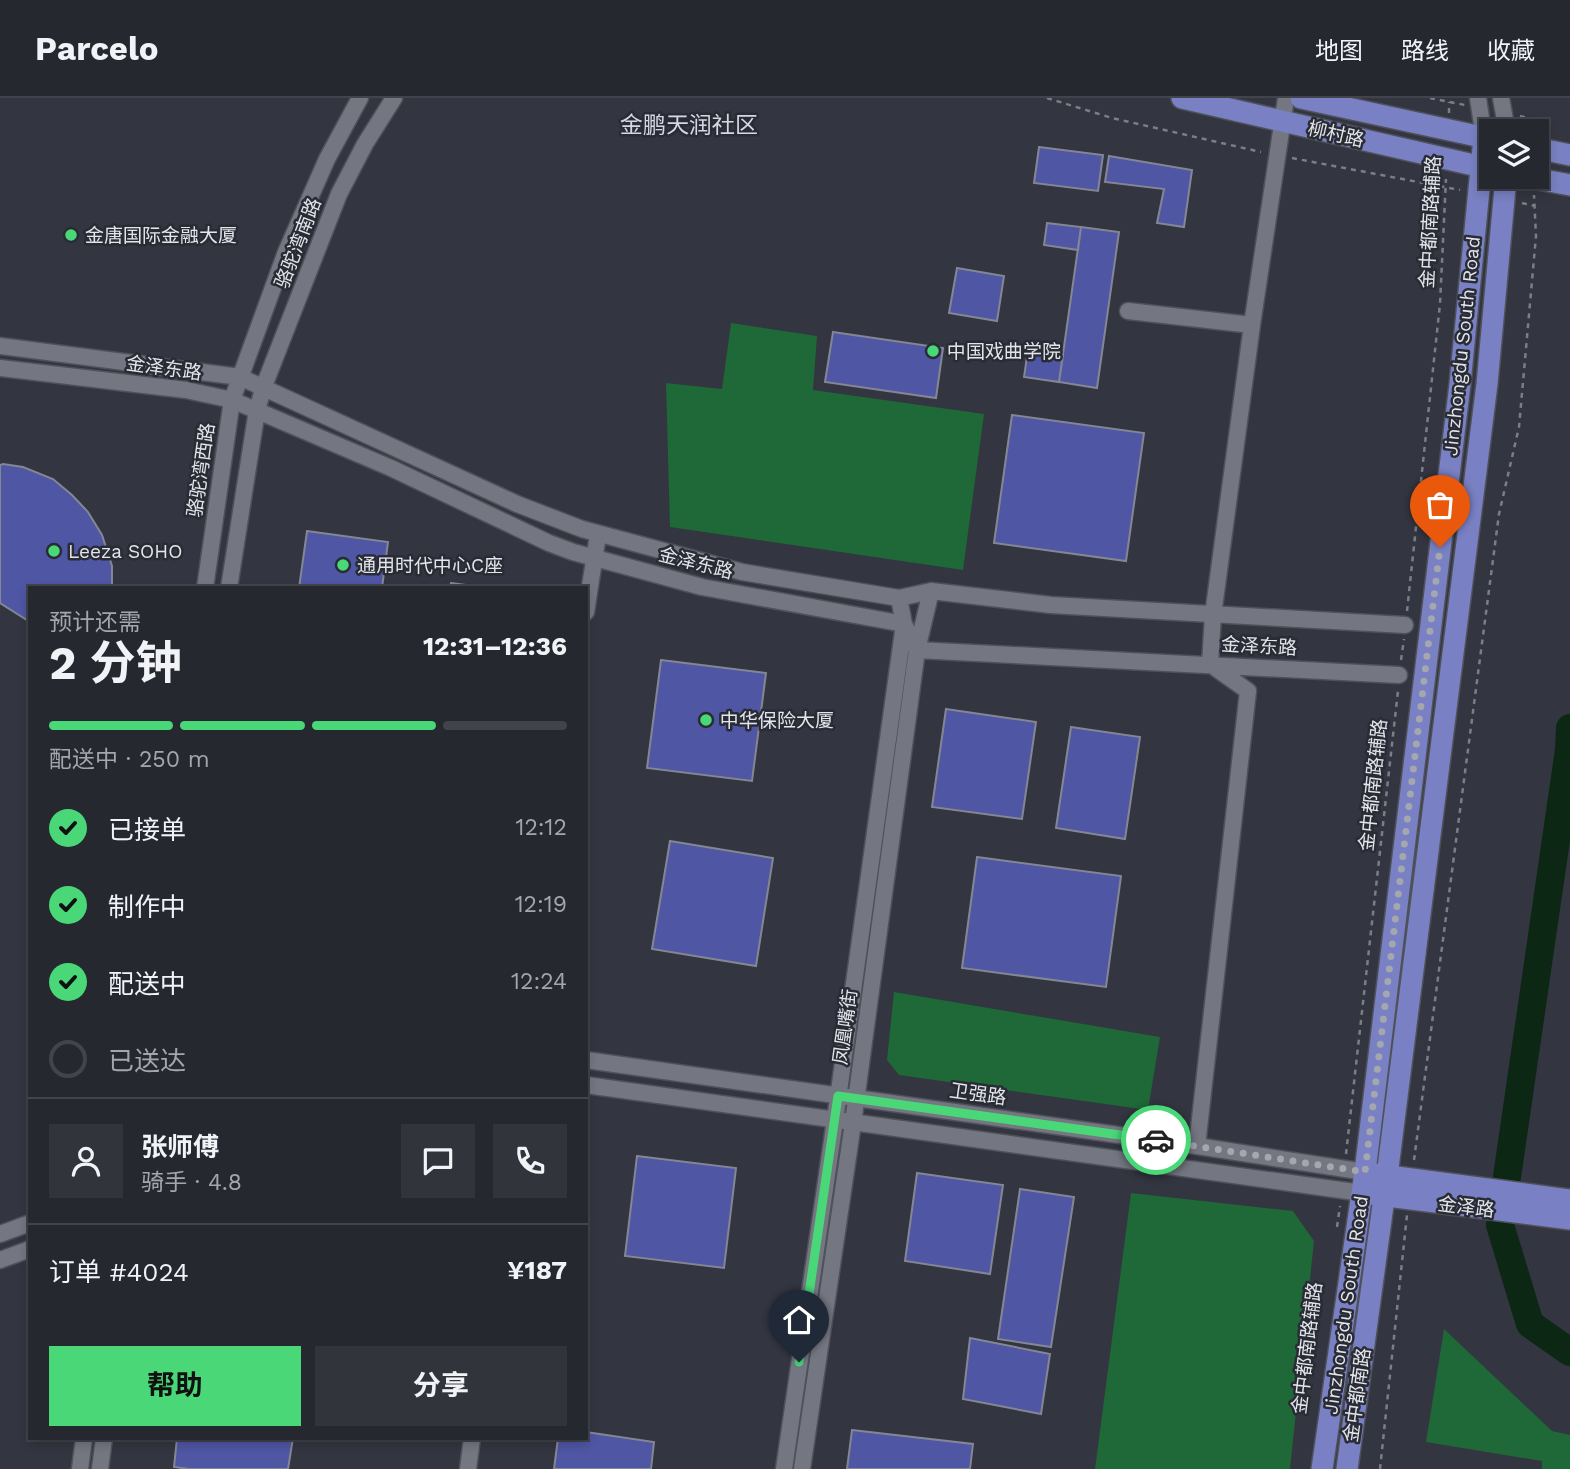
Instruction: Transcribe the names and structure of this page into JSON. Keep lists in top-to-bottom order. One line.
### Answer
{"streets":{"main road":["柳村路","Jinzhongdu South Road","金泽路","金中都南路"],"street":["骆驼湾南路","金泽东路","骆驼湾西路","凤凰嘴街","卫强路"],"path":["金中都南路辅路"]},"crossings":[["柳村路","金中都南路辅路"],["金中都南路辅路","Jinzhongdu South Road"],["金中都南路辅路","金泽东路"],["金中都南路辅路","卫强路"],["金中都南路辅路","金泽路"],["骆驼湾南路","金泽东路"],["骆驼湾南路","骆驼湾西路"],["Jinzhongdu South Road","卫强路"],["Jinzhongdu South Road","金泽路"],["Jinzhongdu South Road","金中都南路"],["金泽东路","骆驼湾西路"],["金泽东路","凤凰嘴街"],["凤凰嘴街","卫强路"],["卫强路","金泽路"],["金泽路","金中都南路"]],"districts":["金鹏天润社区"],"places":["金唐国际金融大厦","中国戏曲学院","Leeza SOHO","通用时代中心C座","中华保险大厦"],"page":{"header":"Parcelo","nav":["地图","路线","收藏"],"heading":["2 分钟","预计还需","12:31–12:36"],"panel":["张师傅","骑手 · 4.8","订单 #4024","¥187"],"bar":"配送中 · 250 m","list":[["已接单","12:12"],["制作中","12:19"],["配送中","12:24"],"已送达"],"buttons":["帮助","分享"]}}
